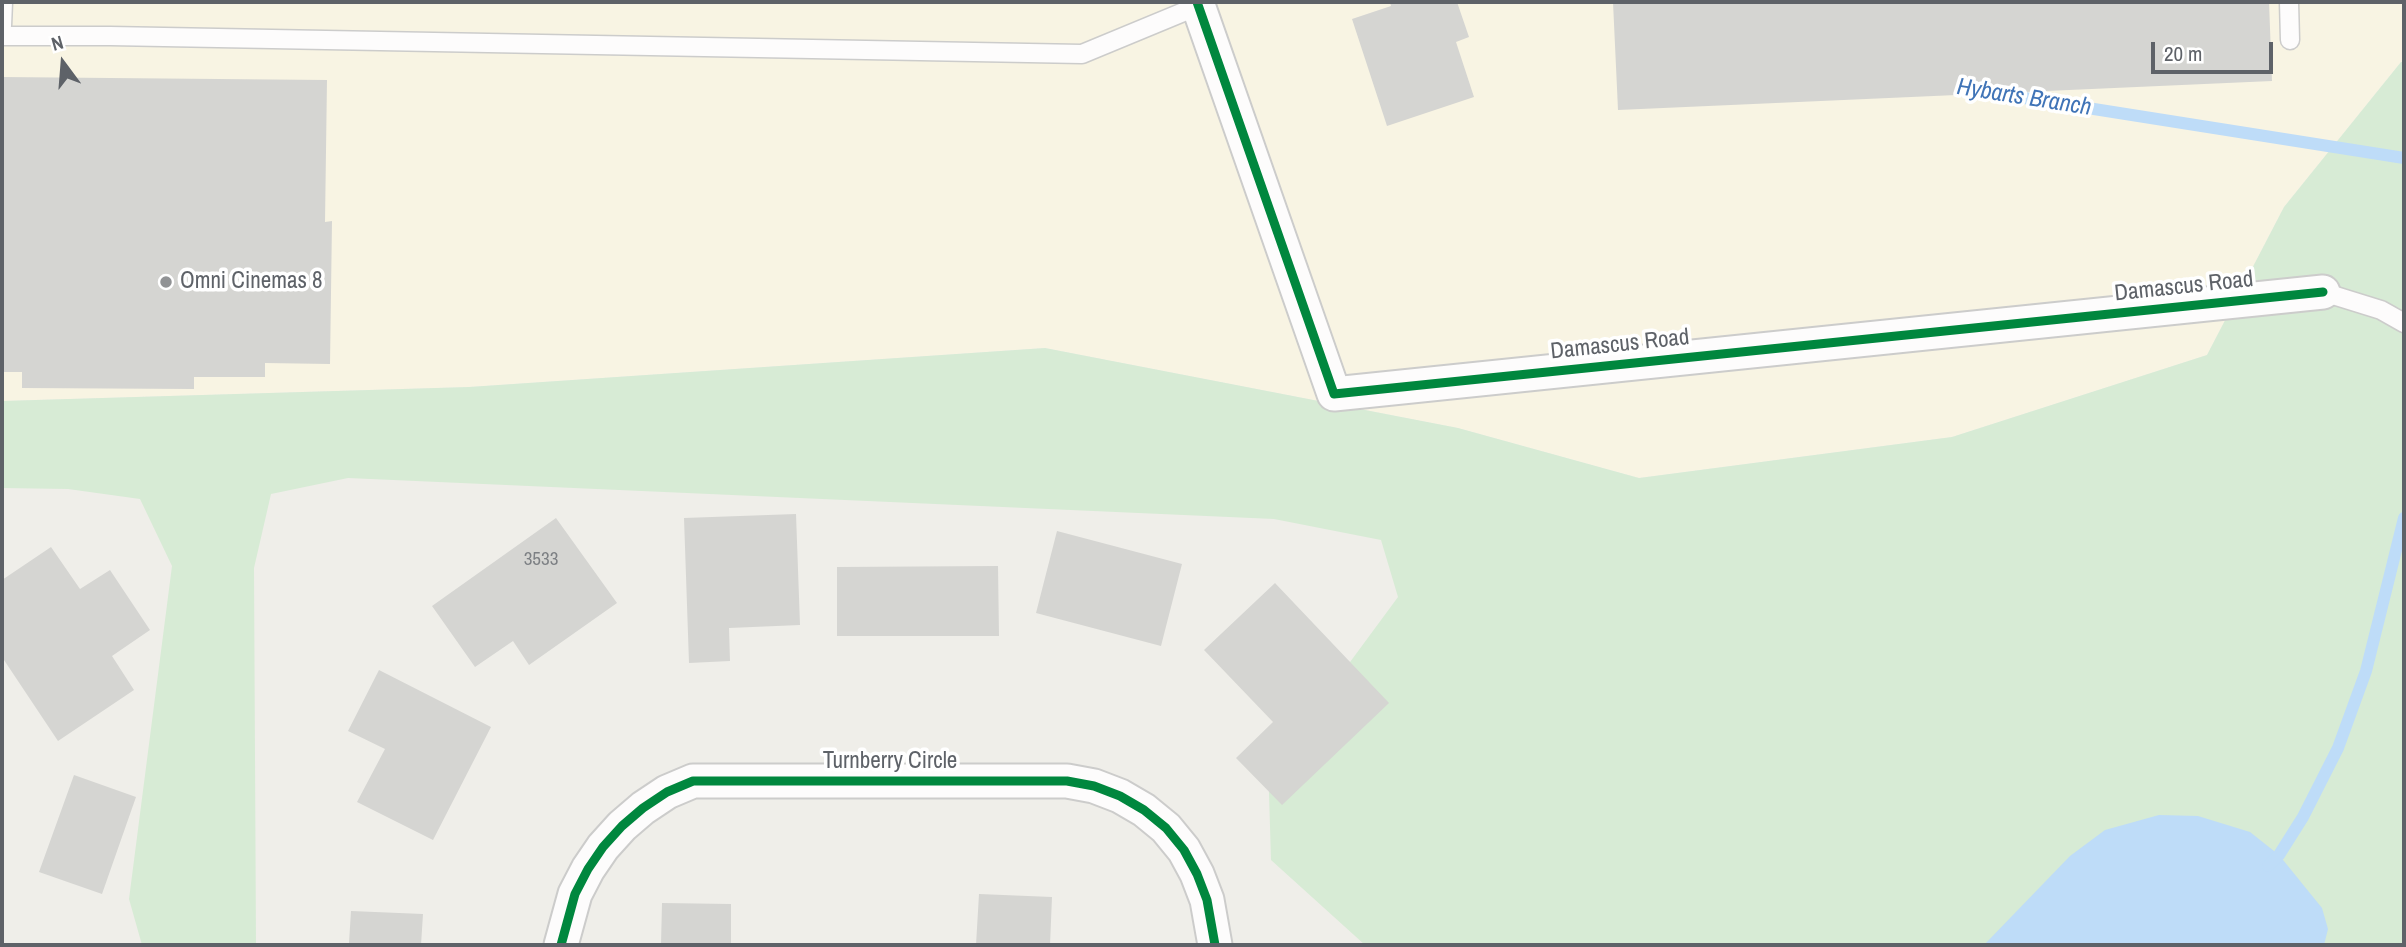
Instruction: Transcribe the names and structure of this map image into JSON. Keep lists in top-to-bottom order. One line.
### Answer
{"streets":{"street":["Damascus Road","Turnberry Circle"]},"water":["Hybarts Branch"],"places":["Omni Cinemas 8"],"house_numbers":["3533"],"scale_bar":"20 m","north":"top"}
